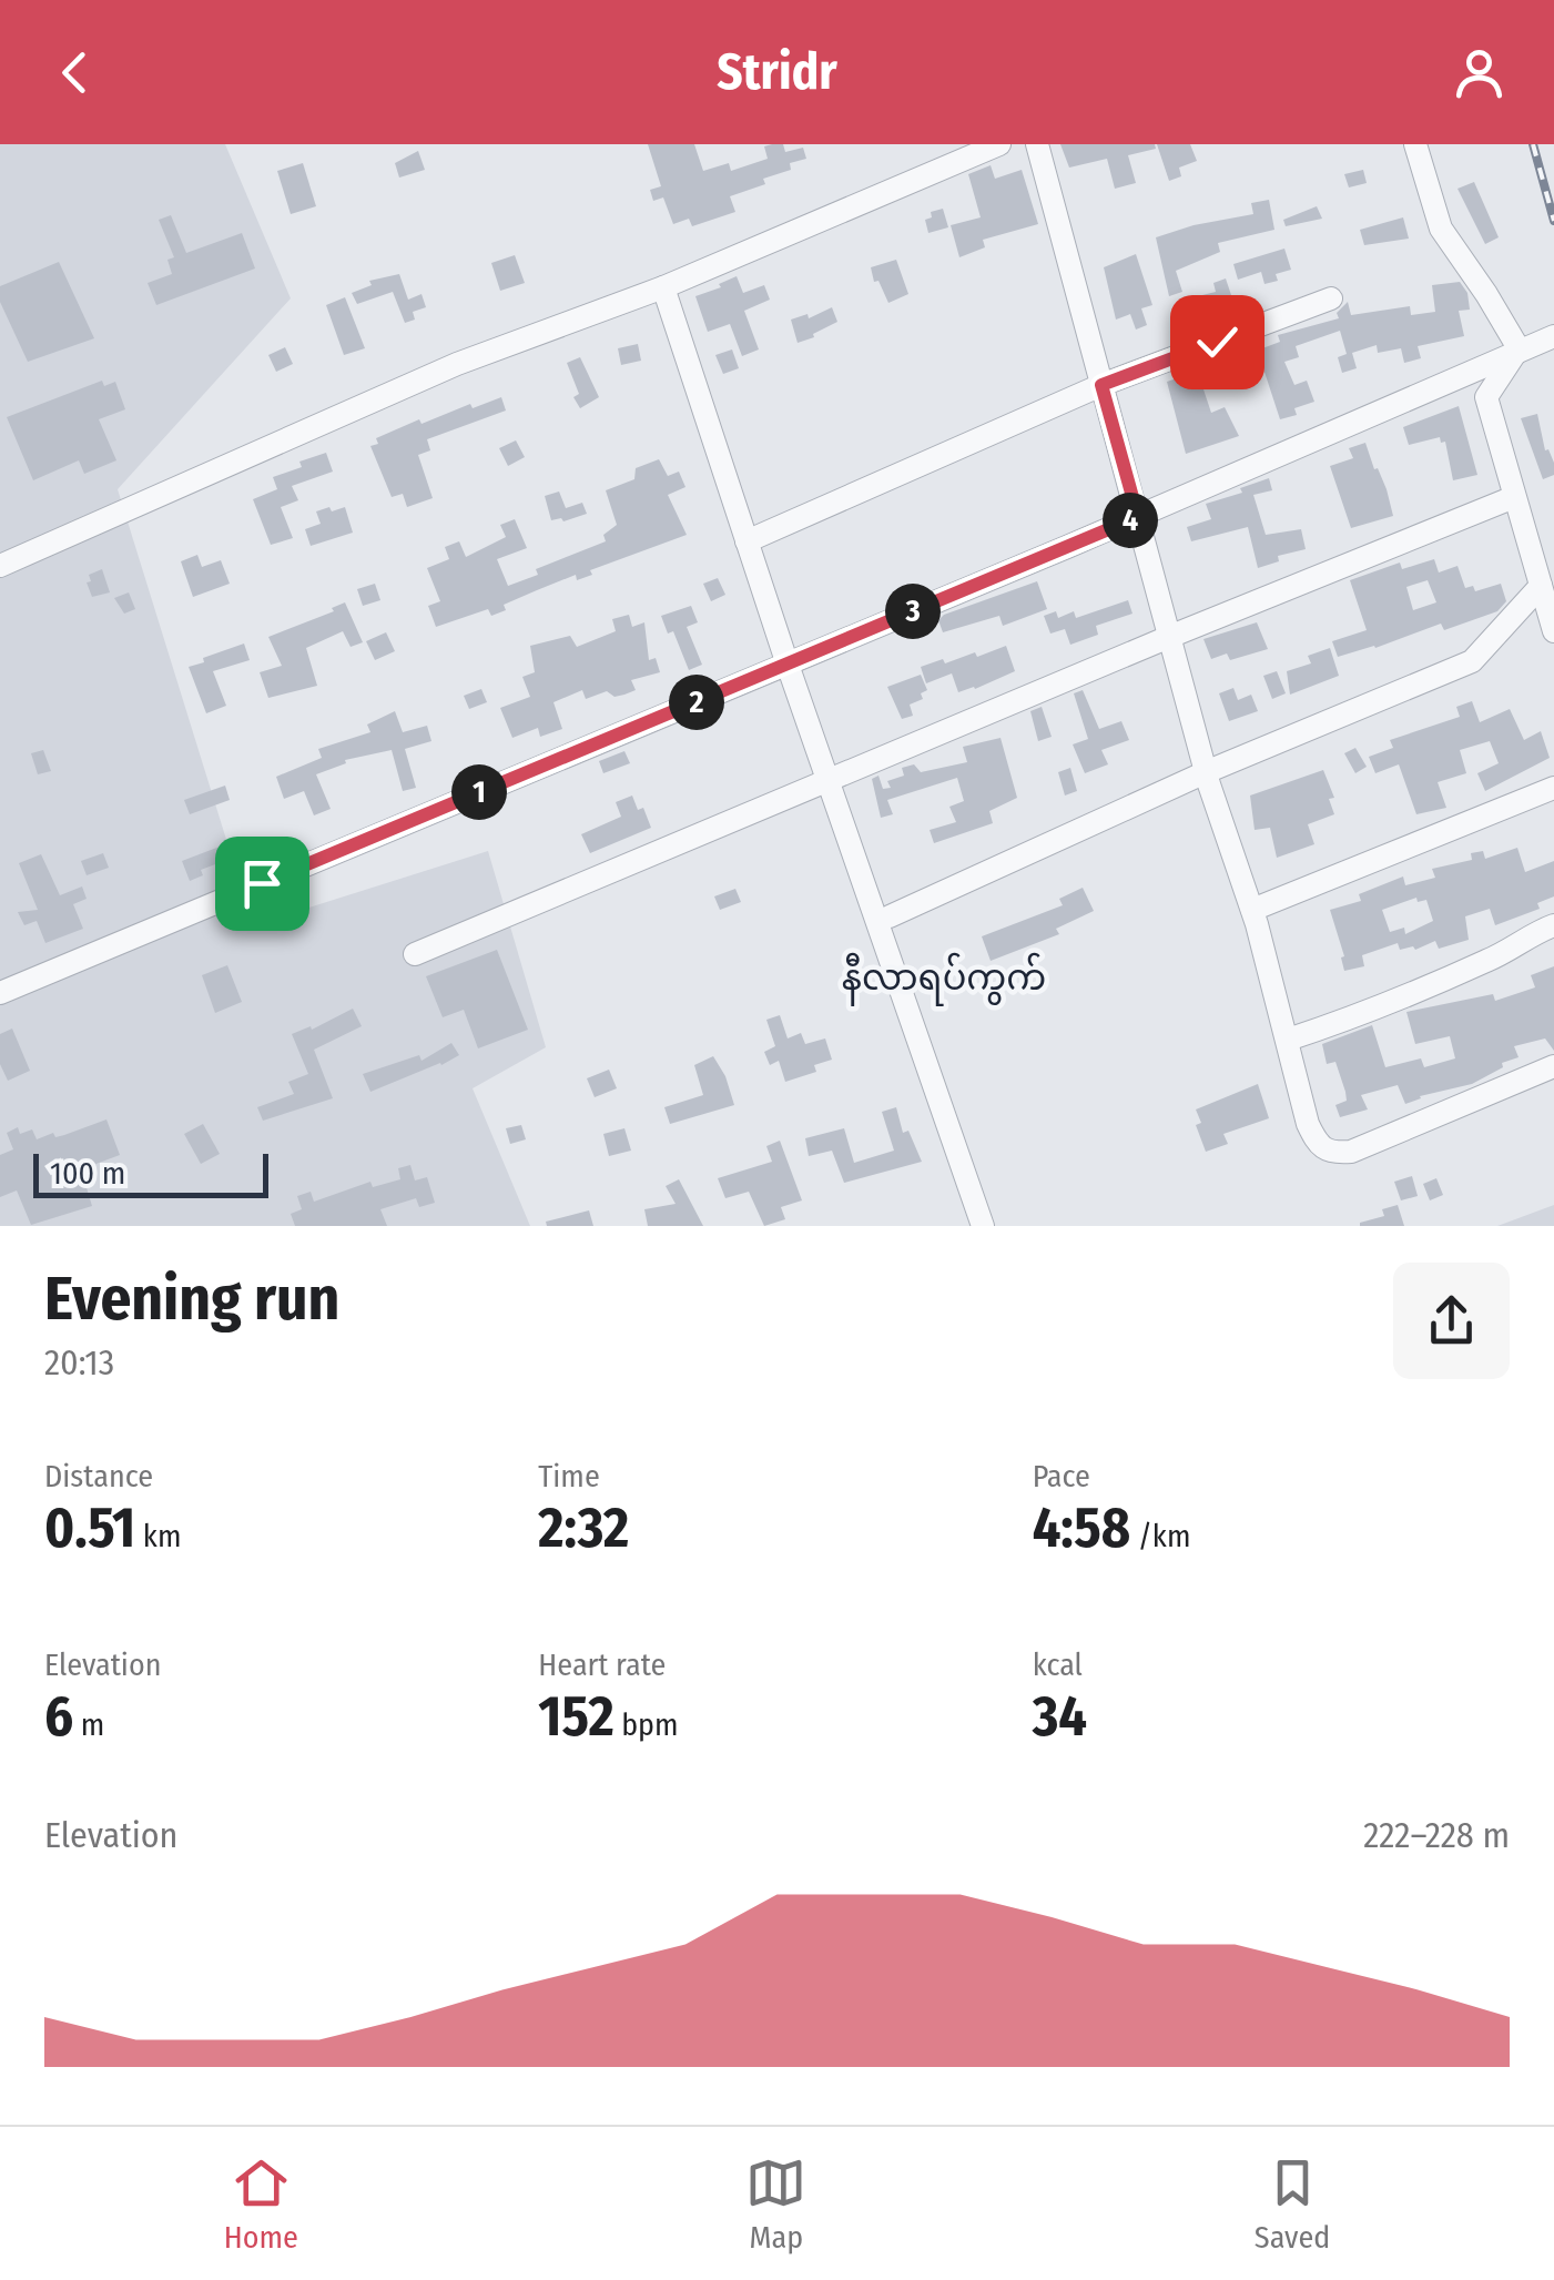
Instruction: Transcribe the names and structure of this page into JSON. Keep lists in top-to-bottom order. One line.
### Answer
{"districts":["နီလာရပ်ကွက်"],"scale_bar":"100 m","page":{"header":"Stridr","pins":["4","3","2","1"],"scale":"100 m","heading":["Evening run","20:13"],"stats":[["Distance","0.51 km"],["Time","2:32"],["Pace","4:58 /km"],["Elevation","6 m"],["Heart rate","152 bpm"],["kcal","34"]],"chart":["Elevation","222–228 m"],"tabs":["Home","Map","Saved"]}}
